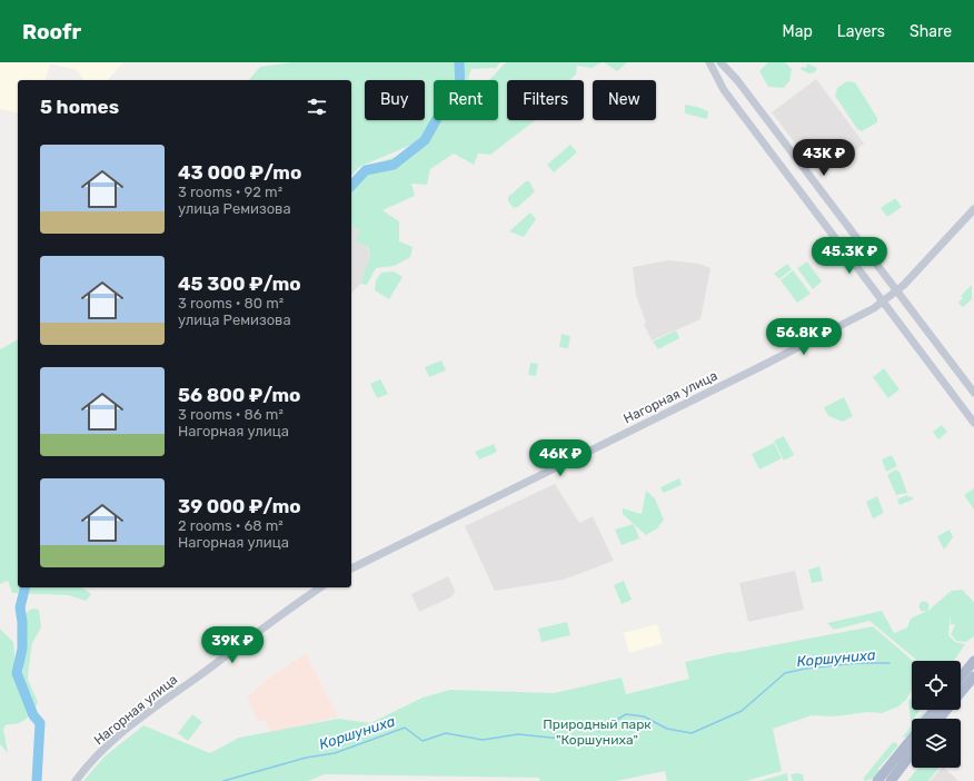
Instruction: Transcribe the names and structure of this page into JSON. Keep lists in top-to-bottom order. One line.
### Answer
{"streets":{"street":["Нагорная улица"]},"water":["Коршуниха"],"parks":["Природный парк \"Коршуниха\""],"page":{"header":"Roofr","nav":["Map","Layers","Share"],"chip":["Buy","Rent","Filters","New"],"heading":"5 homes","list":[{"name":"43 000 ₽/mo","note":"3 rooms · 92 m² · улица Ремизова"},{"name":"45 300 ₽/mo","note":"3 rooms · 80 m² · улица Ремизова"},{"name":"56 800 ₽/mo","note":"3 rooms · 86 m² · Нагорная улица"},{"name":"39 000 ₽/mo","note":"2 rooms · 68 m² · Нагорная улица"}],"price":["43K ₽","45.3K ₽","56.8K ₽","46K ₽","39K ₽"]}}
